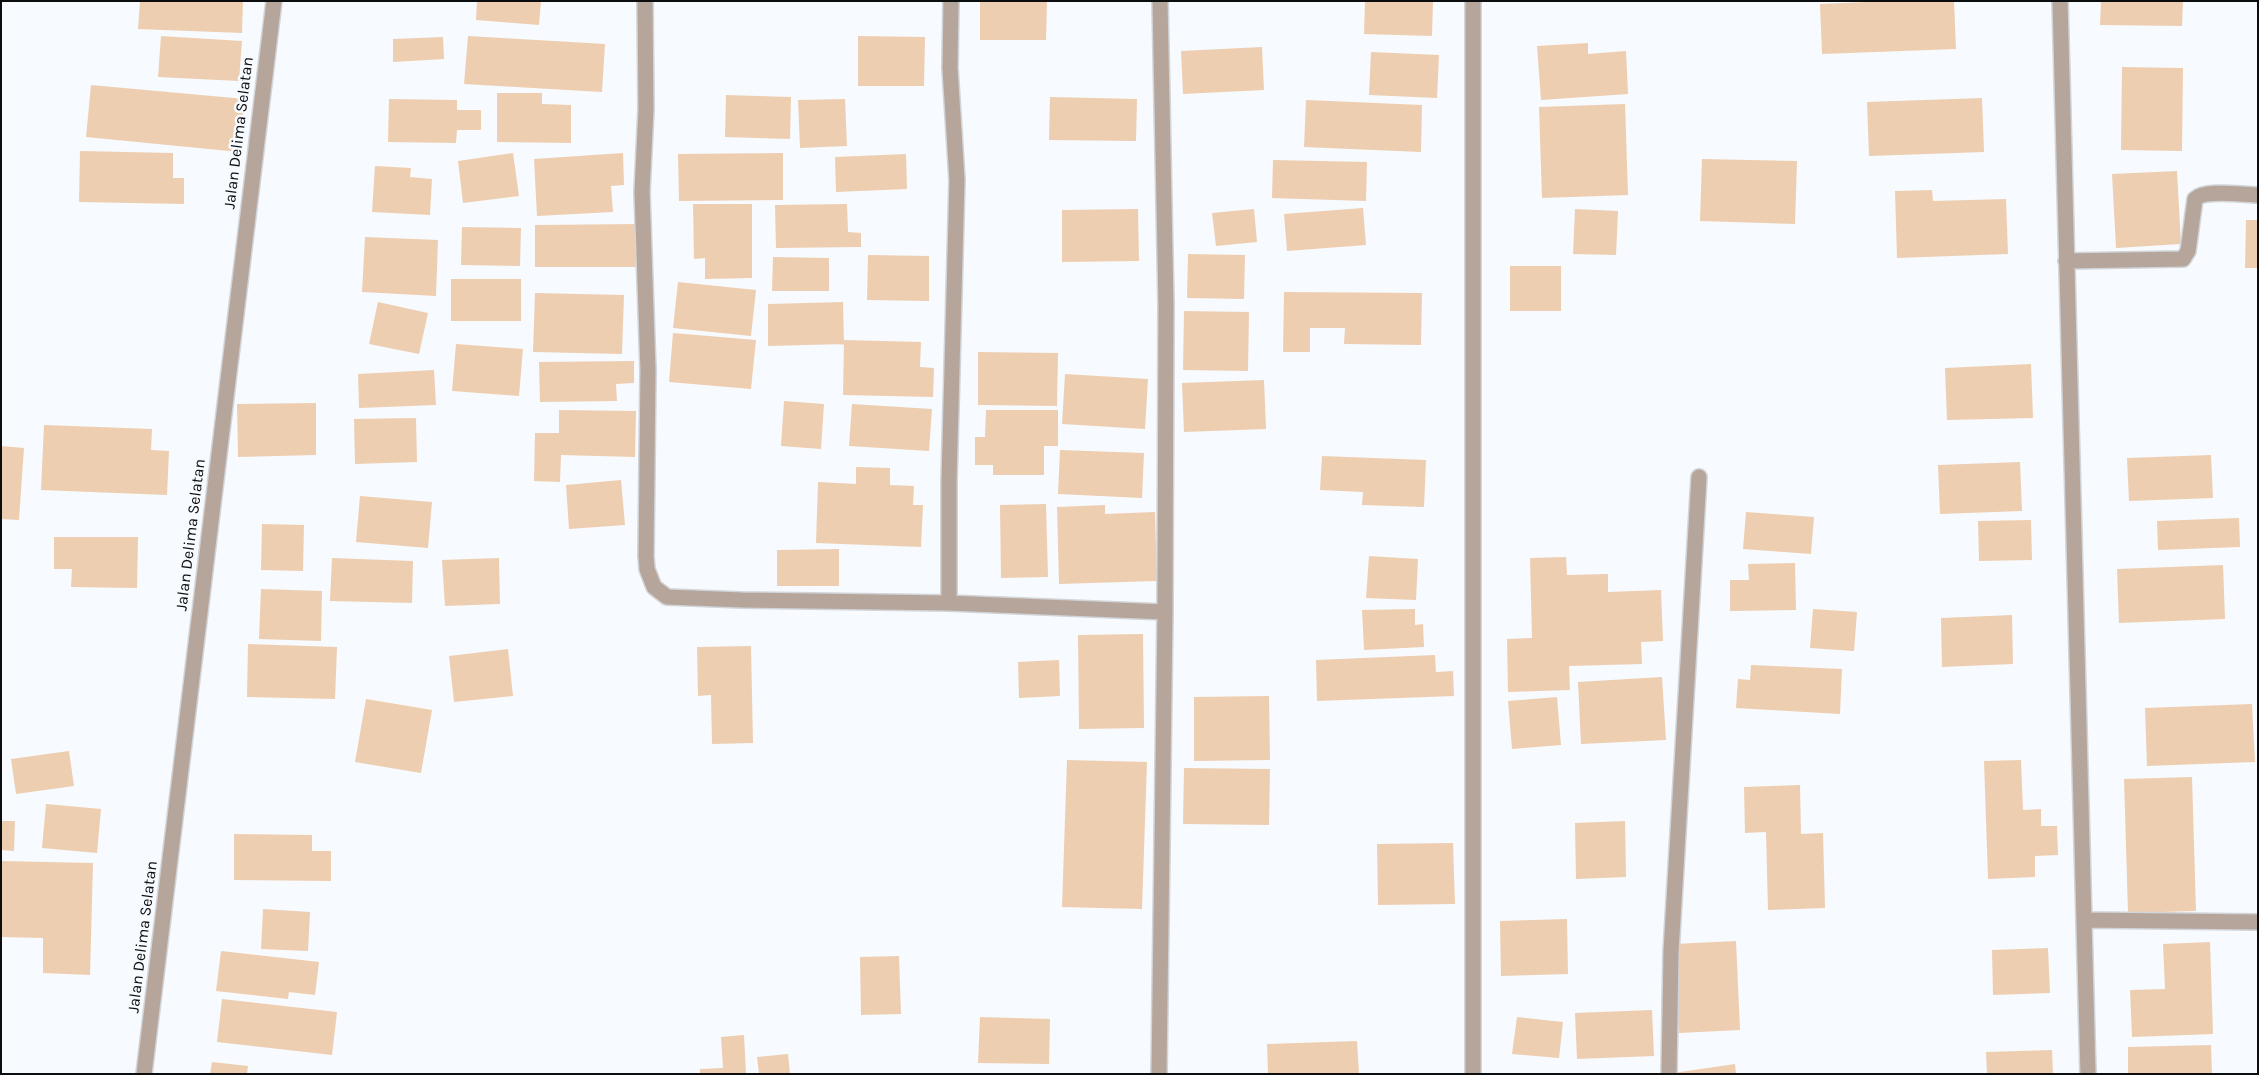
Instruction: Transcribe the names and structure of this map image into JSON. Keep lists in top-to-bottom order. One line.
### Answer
{"streets":{"street":["Jalan Delima Selatan"]}}
